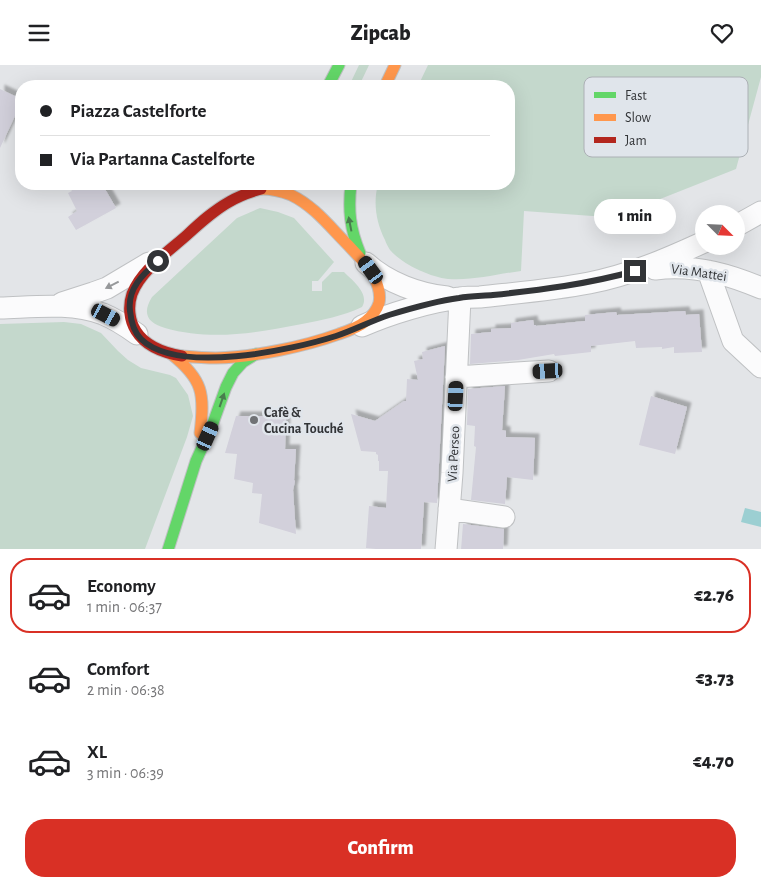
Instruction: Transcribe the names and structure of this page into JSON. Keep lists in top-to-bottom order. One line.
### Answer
{"streets":{"street":["Via Mattei","Via Perseo"]},"places":["Cafè & Cucina Touché"],"legend":["Fast","Slow","Jam"],"north":"bottom right","page":{"header":"Zipcab","banner":["Piazza Castelforte","Via Partanna Castelforte"],"bubble":"1 min","list":[{"name":"Economy","note":"1 min · 06:37","value":"€2.76"},{"name":"Comfort","note":"2 min · 06:38","value":"€3.73"},{"name":"XL","note":"3 min · 06:39","value":"€4.70"}],"buttons":"Confirm"}}
